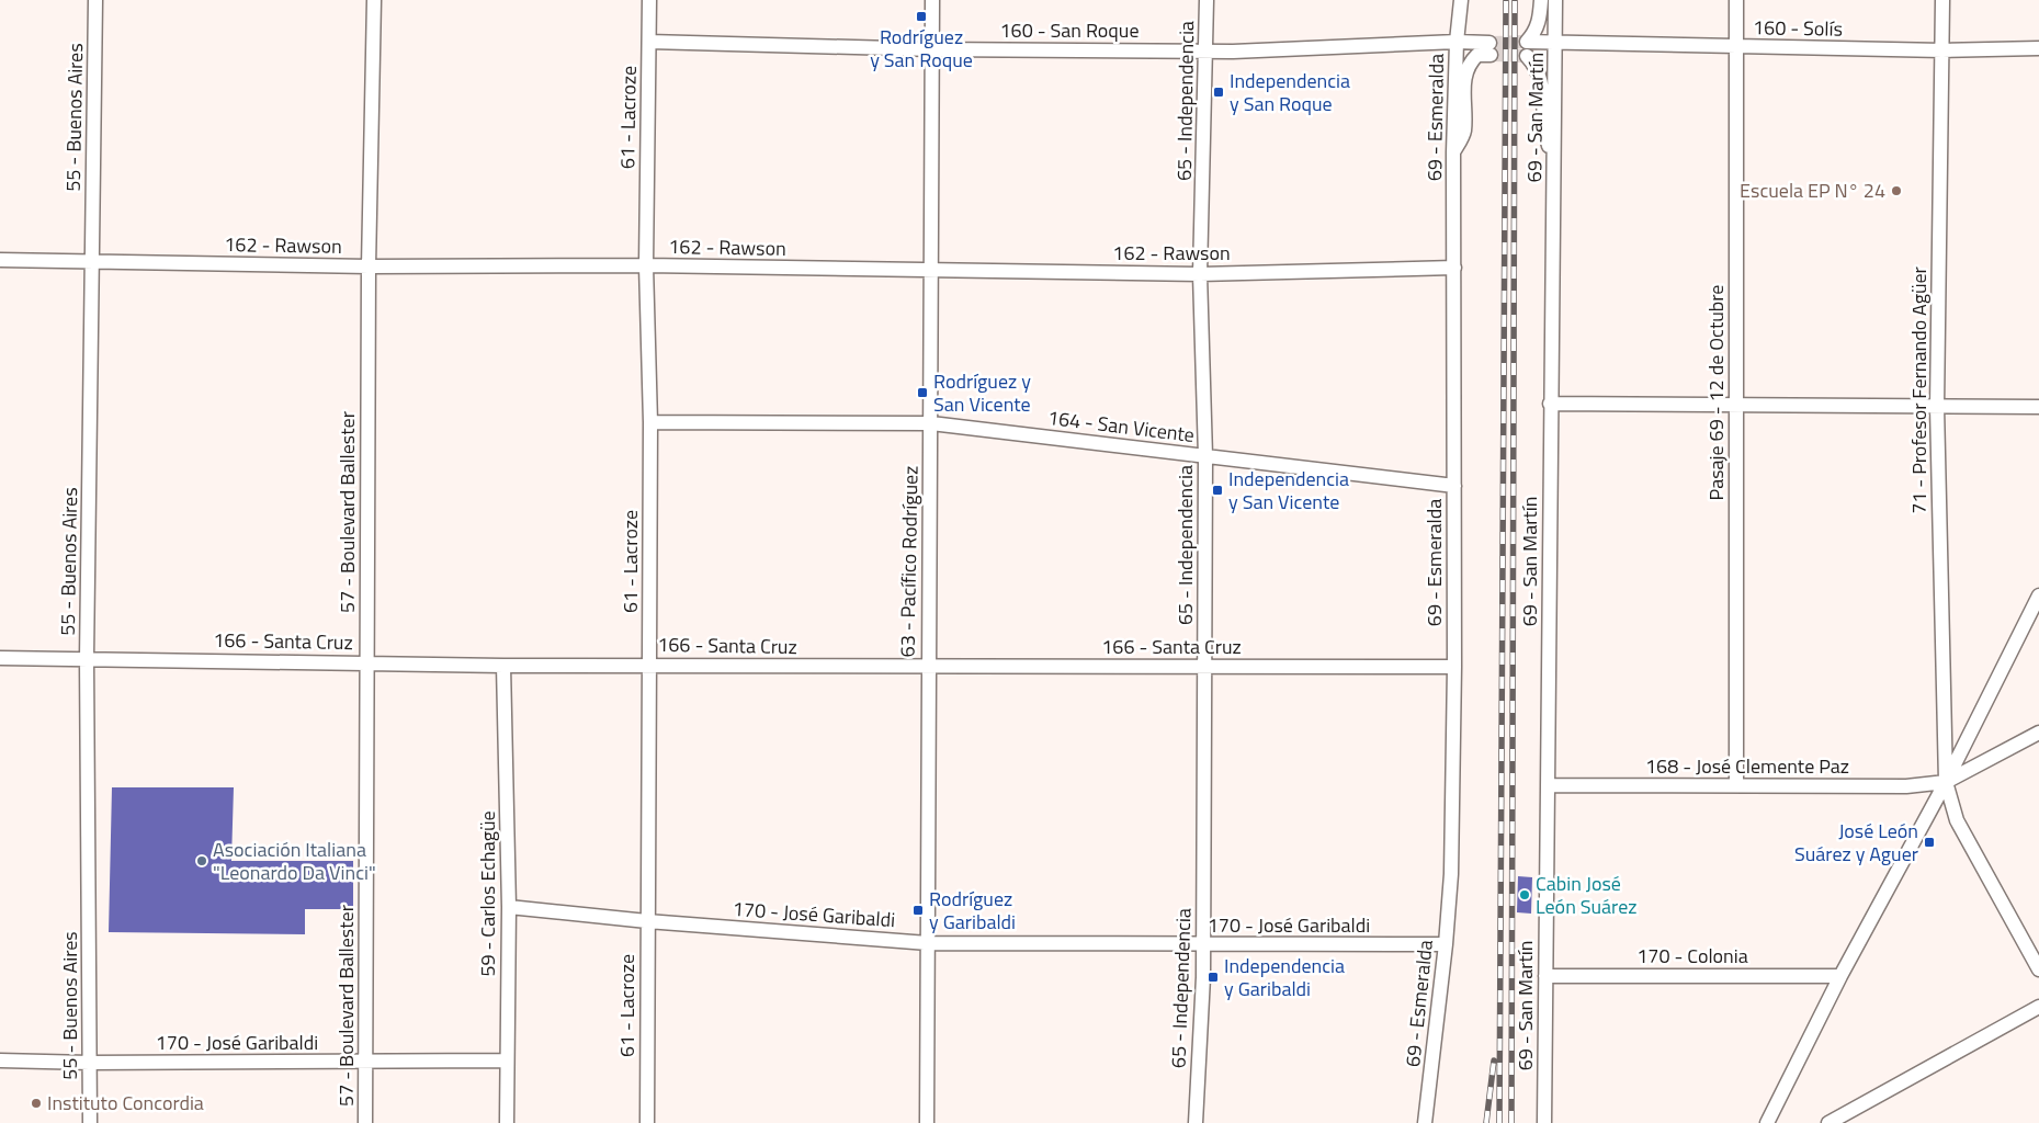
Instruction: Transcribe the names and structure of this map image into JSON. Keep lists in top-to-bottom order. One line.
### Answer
{"streets":{"street":["160 - Solís","160 - San Roque","65 - Independencia","55 - Buenos Aires","61 - Lacroze","69 - Esmeralda","69 - San Martín","162 - Rawson","71 - Profesor Fernando Agüer","Pasaje 69 - 12 de Octubre","164 - San Vicente","57 - Boulevard Ballester","63 - Pacífico Rodríguez","166 - Santa Cruz","168 - José Clemente Paz","59 - Carlos Echagüe","170 - José Garibaldi","170 - Colonia"]},"crossings":[["160 - Solís","69 - San Martín"],["160 - Solís","71 - Profesor Fernando Agüer"],["160 - Solís","Pasaje 69 - 12 de Octubre"],["160 - San Roque","65 - Independencia"],["160 - San Roque","61 - Lacroze"],["160 - San Roque","69 - Esmeralda"],["160 - San Roque","63 - Pacífico Rodríguez"],["65 - Independencia","162 - Rawson"],["65 - Independencia","164 - San Vicente"],["65 - Independencia","166 - Santa Cruz"],["65 - Independencia","170 - José Garibaldi"],["55 - Buenos Aires","162 - Rawson"],["55 - Buenos Aires","166 - Santa Cruz"],["55 - Buenos Aires","170 - José Garibaldi"],["61 - Lacroze","162 - Rawson"],["61 - Lacroze","164 - San Vicente"],["61 - Lacroze","166 - Santa Cruz"],["61 - Lacroze","170 - José Garibaldi"],["69 - Esmeralda","162 - Rawson"],["69 - Esmeralda","164 - San Vicente"],["69 - Esmeralda","166 - Santa Cruz"],["69 - Esmeralda","170 - José Garibaldi"],["69 - San Martín","168 - José Clemente Paz"],["69 - San Martín","170 - Colonia"],["162 - Rawson","57 - Boulevard Ballester"],["162 - Rawson","63 - Pacífico Rodríguez"],["71 - Profesor Fernando Agüer","168 - José Clemente Paz"],["Pasaje 69 - 12 de Octubre","168 - José Clemente Paz"],["164 - San Vicente","63 - Pacífico Rodríguez"],["57 - Boulevard Ballester","166 - Santa Cruz"],["57 - Boulevard Ballester","170 - José Garibaldi"],["63 - Pacífico Rodríguez","166 - Santa Cruz"],["63 - Pacífico Rodríguez","170 - José Garibaldi"],["166 - Santa Cruz","59 - Carlos Echagüe"],["59 - Carlos Echagüe","170 - José Garibaldi"]],"places":{"transit":["Rodríguez y San Roque","Independencia y San Roque","Rodríguez y San Vicente","Independencia y San Vicente","José León Suárez y Aguer","Rodríguez y Garibaldi","Independencia y Garibaldi"],"other":["Escuela EP N° 24","Asociación Italiana \"Leonardo Da Vinci\"","Cabin José León Suárez","Instituto Concordia"]}}
